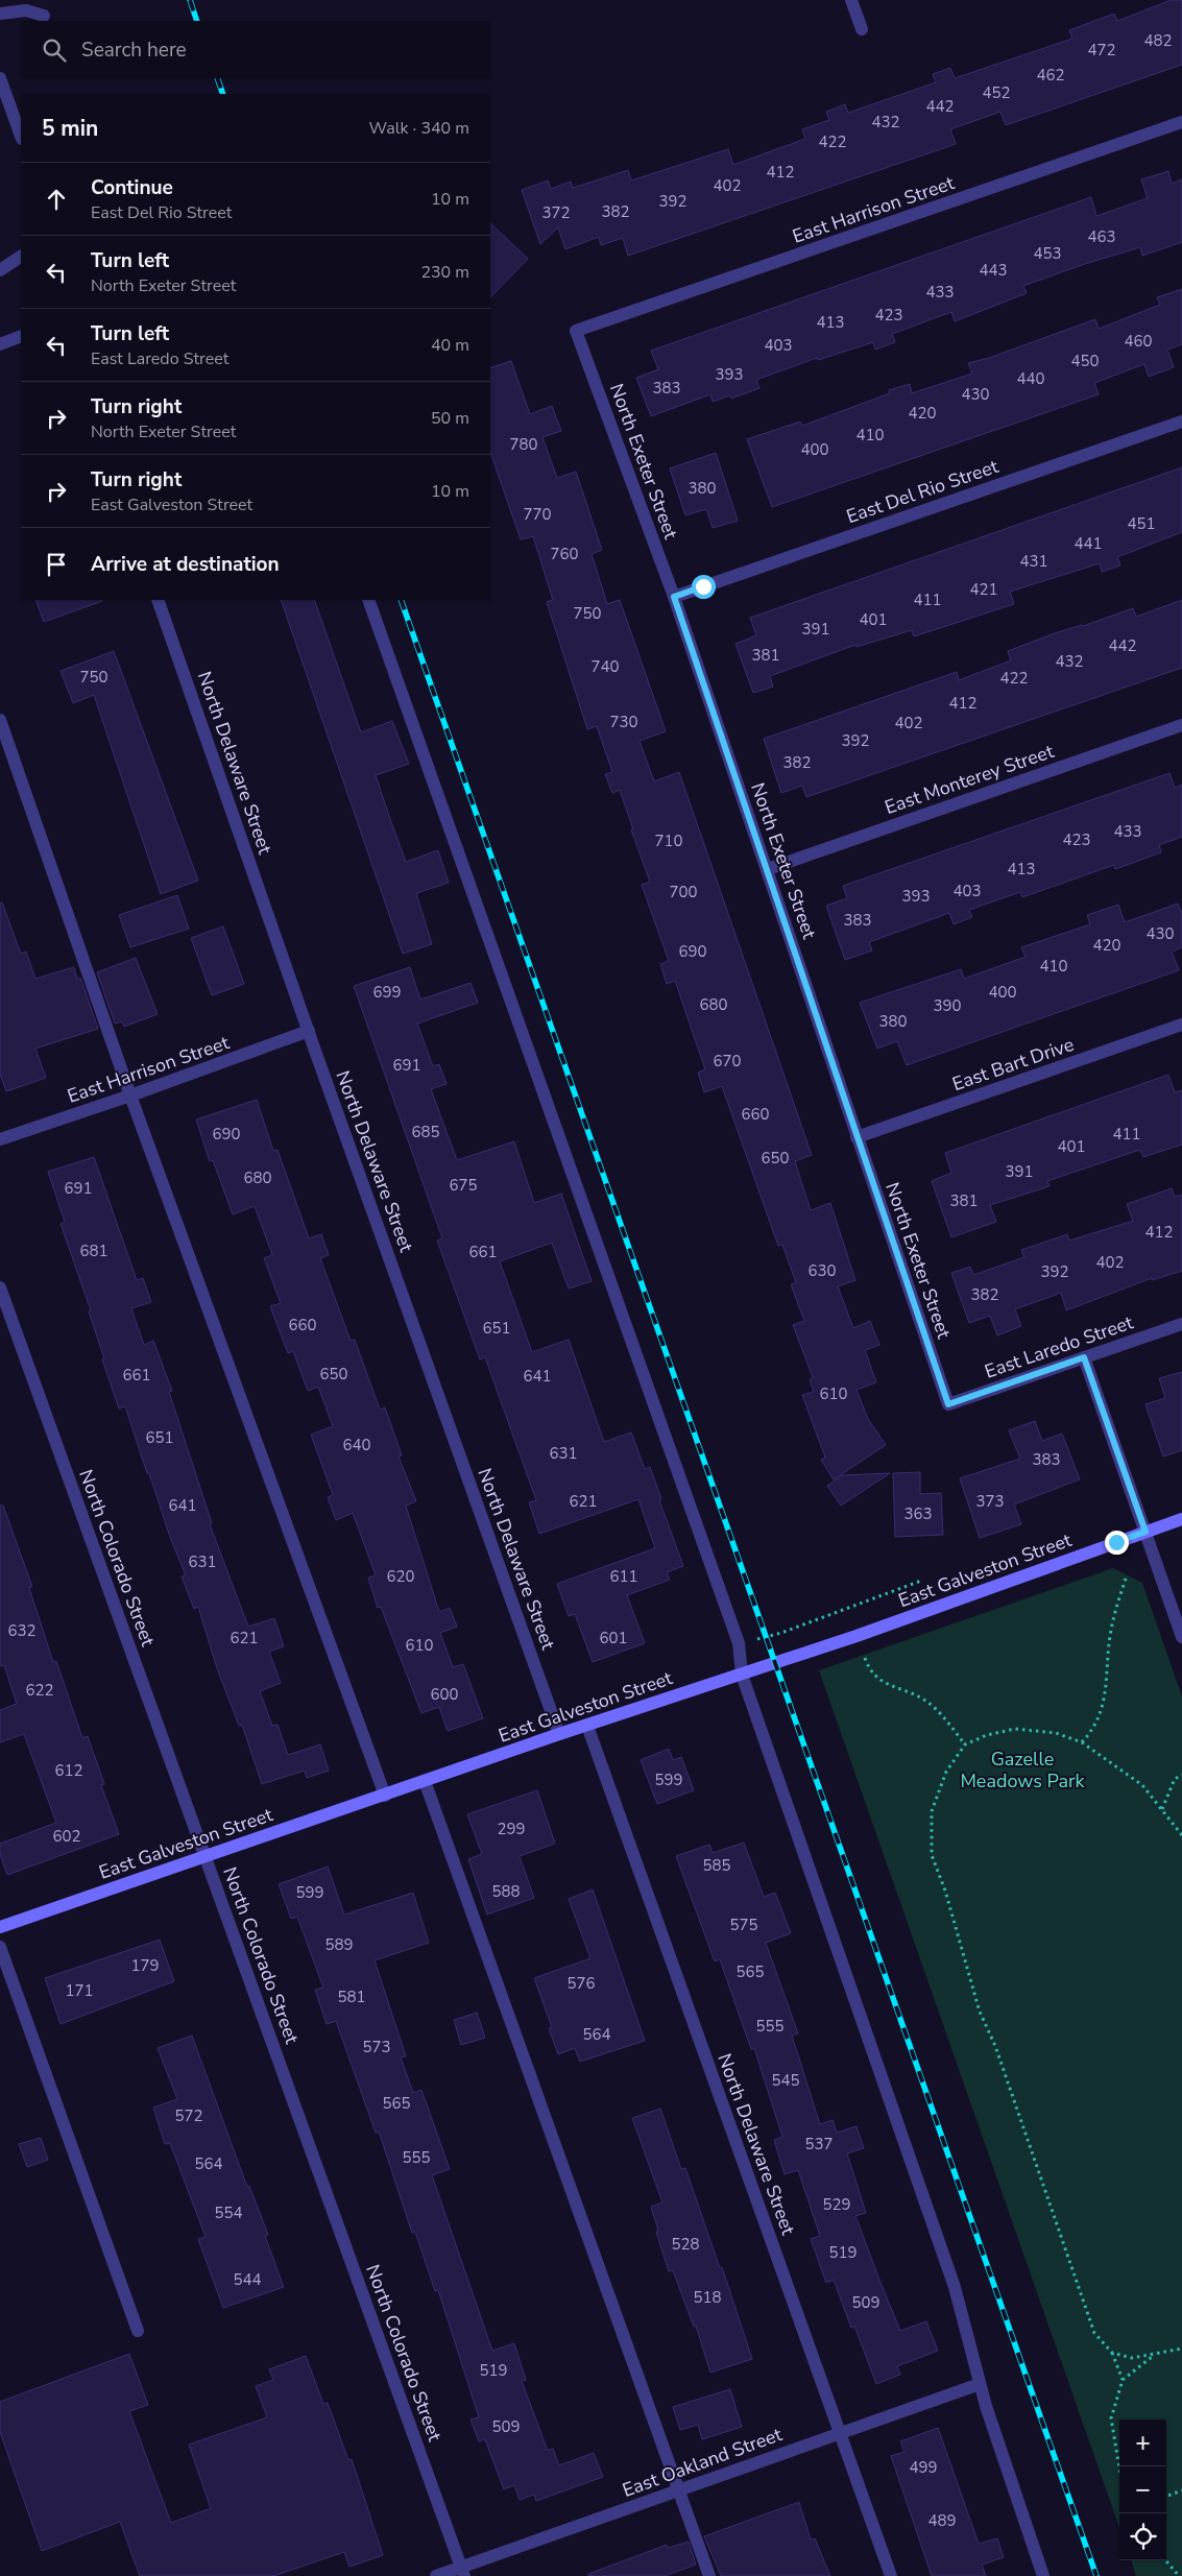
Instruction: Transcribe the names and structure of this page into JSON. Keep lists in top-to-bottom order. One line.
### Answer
{"streets":{"street":["East Harrison Street","North Exeter Street","East Del Rio Street","North Delaware Street","East Monterey Street","East Bart Drive","East Laredo Street","North Colorado Street","East Galveston Street","East Oakland Street"]},"crossings":[["East Harrison Street","North Exeter Street"],["East Harrison Street","North Delaware Street"],["North Exeter Street","East Del Rio Street"],["North Exeter Street","East Monterey Street"],["North Exeter Street","East Bart Drive"],["North Exeter Street","East Laredo Street"],["North Delaware Street","East Galveston Street"],["North Delaware Street","East Oakland Street"],["North Colorado Street","East Galveston Street"],["North Colorado Street","East Oakland Street"]],"parks":["Gazelle Meadows Park"],"house_numbers":["482","472","462","452","442","432","422","412","402","392","382","372","463","453","443","433","423","413","460","403","450","393","440","383","430","420","410","780","400","380","770","451","441","760","431","421","411","750","401","391","442","381","432","740","750","422","412","730","402","392","382","433","423","710","413","403","700","393","383","430","420","690","410","699","400","680","390","380","670","691","660","685","690","411","401","650","391","680","675","691","381","412","681","661","402","630","392","382","660","651","650","661","641","610","651","640","631","383","621","373","641","363","631","620","611","632","621","601","610","622","600","612","599","299","602","585","588","599","575","589","179","565","576","171","581","555","564","573","545","565","572","537","555","564","529","554","528","519","544","518","509","519","509","499","489"],"page":{"search":"Search here","heading":["5 min","Walk · 340 m"],"list":[["Continue","East Del Rio Street","10 m"],["Turn left","North Exeter Street","230 m"],["Turn left","East Laredo Street","40 m"],["Turn right","North Exeter Street","50 m"],["Turn right","East Galveston Street","10 m"],"Arrive at destination"],"map_buttons":["+","−"]}}
